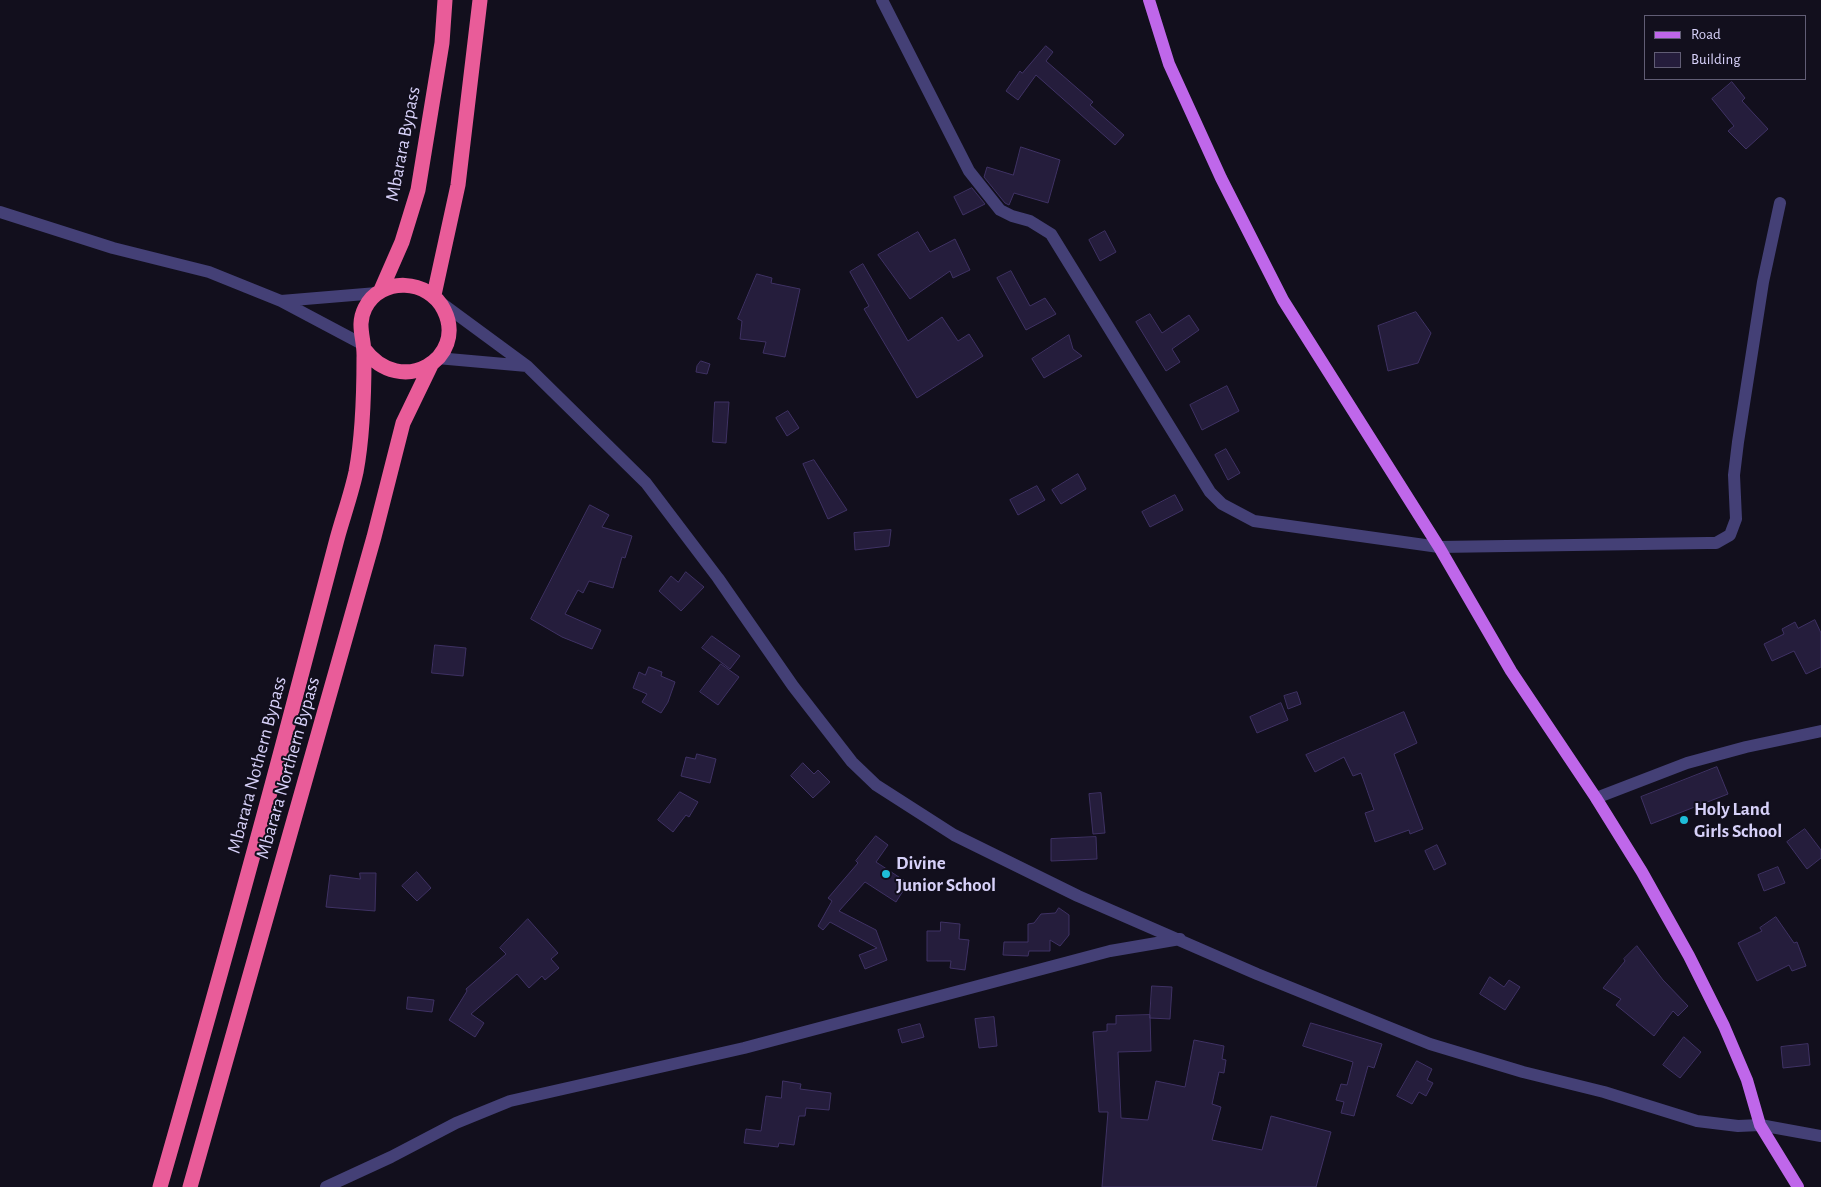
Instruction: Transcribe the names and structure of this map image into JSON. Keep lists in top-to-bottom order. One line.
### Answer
{"streets":{"highway":["Mbarara Bypass","Mbarara Nothern Bypass","Mbarara Northern Bypass"]},"crossings":[["Mbarara Bypass","Mbarara Nothern Bypass"],["Mbarara Bypass","Mbarara Northern Bypass"],["Mbarara Nothern Bypass","Mbarara Northern Bypass"]],"places":["Holy Land Girls School","Divine Junior School"],"legend":["Road","Building"]}
